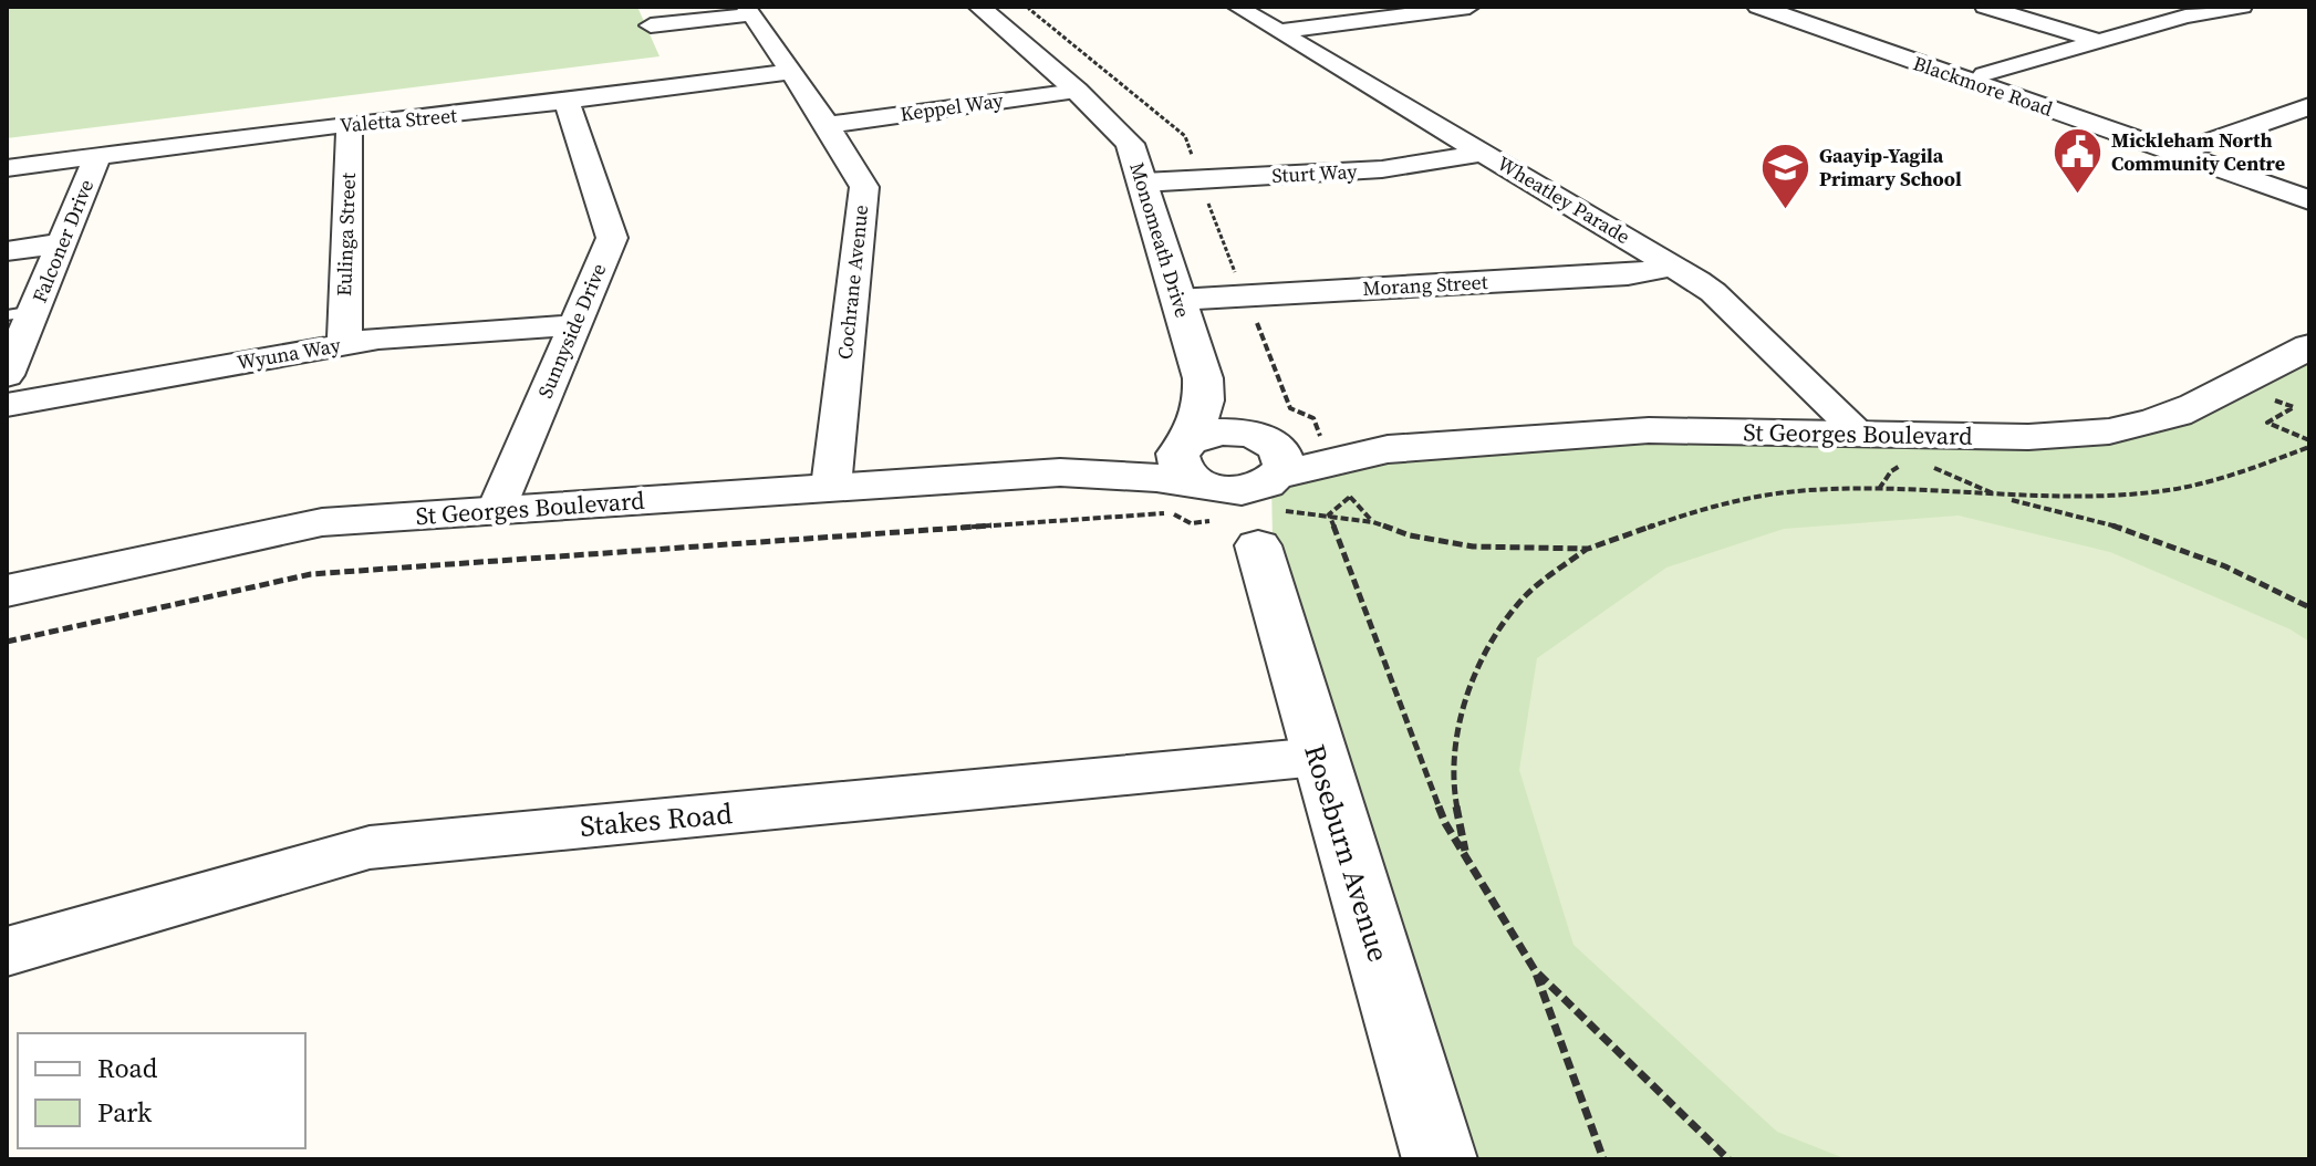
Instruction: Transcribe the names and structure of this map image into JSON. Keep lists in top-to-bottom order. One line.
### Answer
{"streets":{"street":["Blackmore Road","Keppel Way","Valetta Street","Sturt Way","Wheatley Parade","Eulinga Street","Monomeath Drive","Falconer Drive","Cochrane Avenue","Morang Street","Sunnyside Drive","Wyuna Way","St Georges Boulevard","Stakes Road","Roseburn Avenue"]},"crossings":[["Keppel Way","Monomeath Drive"],["Keppel Way","Cochrane Avenue"],["Valetta Street","Eulinga Street"],["Valetta Street","Falconer Drive"],["Valetta Street","Cochrane Avenue"],["Valetta Street","Sunnyside Drive"],["Sturt Way","Wheatley Parade"],["Sturt Way","Monomeath Drive"],["Wheatley Parade","Morang Street"],["Wheatley Parade","St Georges Boulevard"],["Eulinga Street","Wyuna Way"],["Monomeath Drive","Morang Street"],["Monomeath Drive","St Georges Boulevard"],["Monomeath Drive","Roseburn Avenue"],["Cochrane Avenue","St Georges Boulevard"],["Sunnyside Drive","Wyuna Way"],["Sunnyside Drive","St Georges Boulevard"],["St Georges Boulevard","Roseburn Avenue"],["Stakes Road","Roseburn Avenue"]],"places":{"public building":["Mickleham North Community Centre"],"school or university":["Gaayip-Yagila Primary School"]},"legend":["Road","Park"]}
